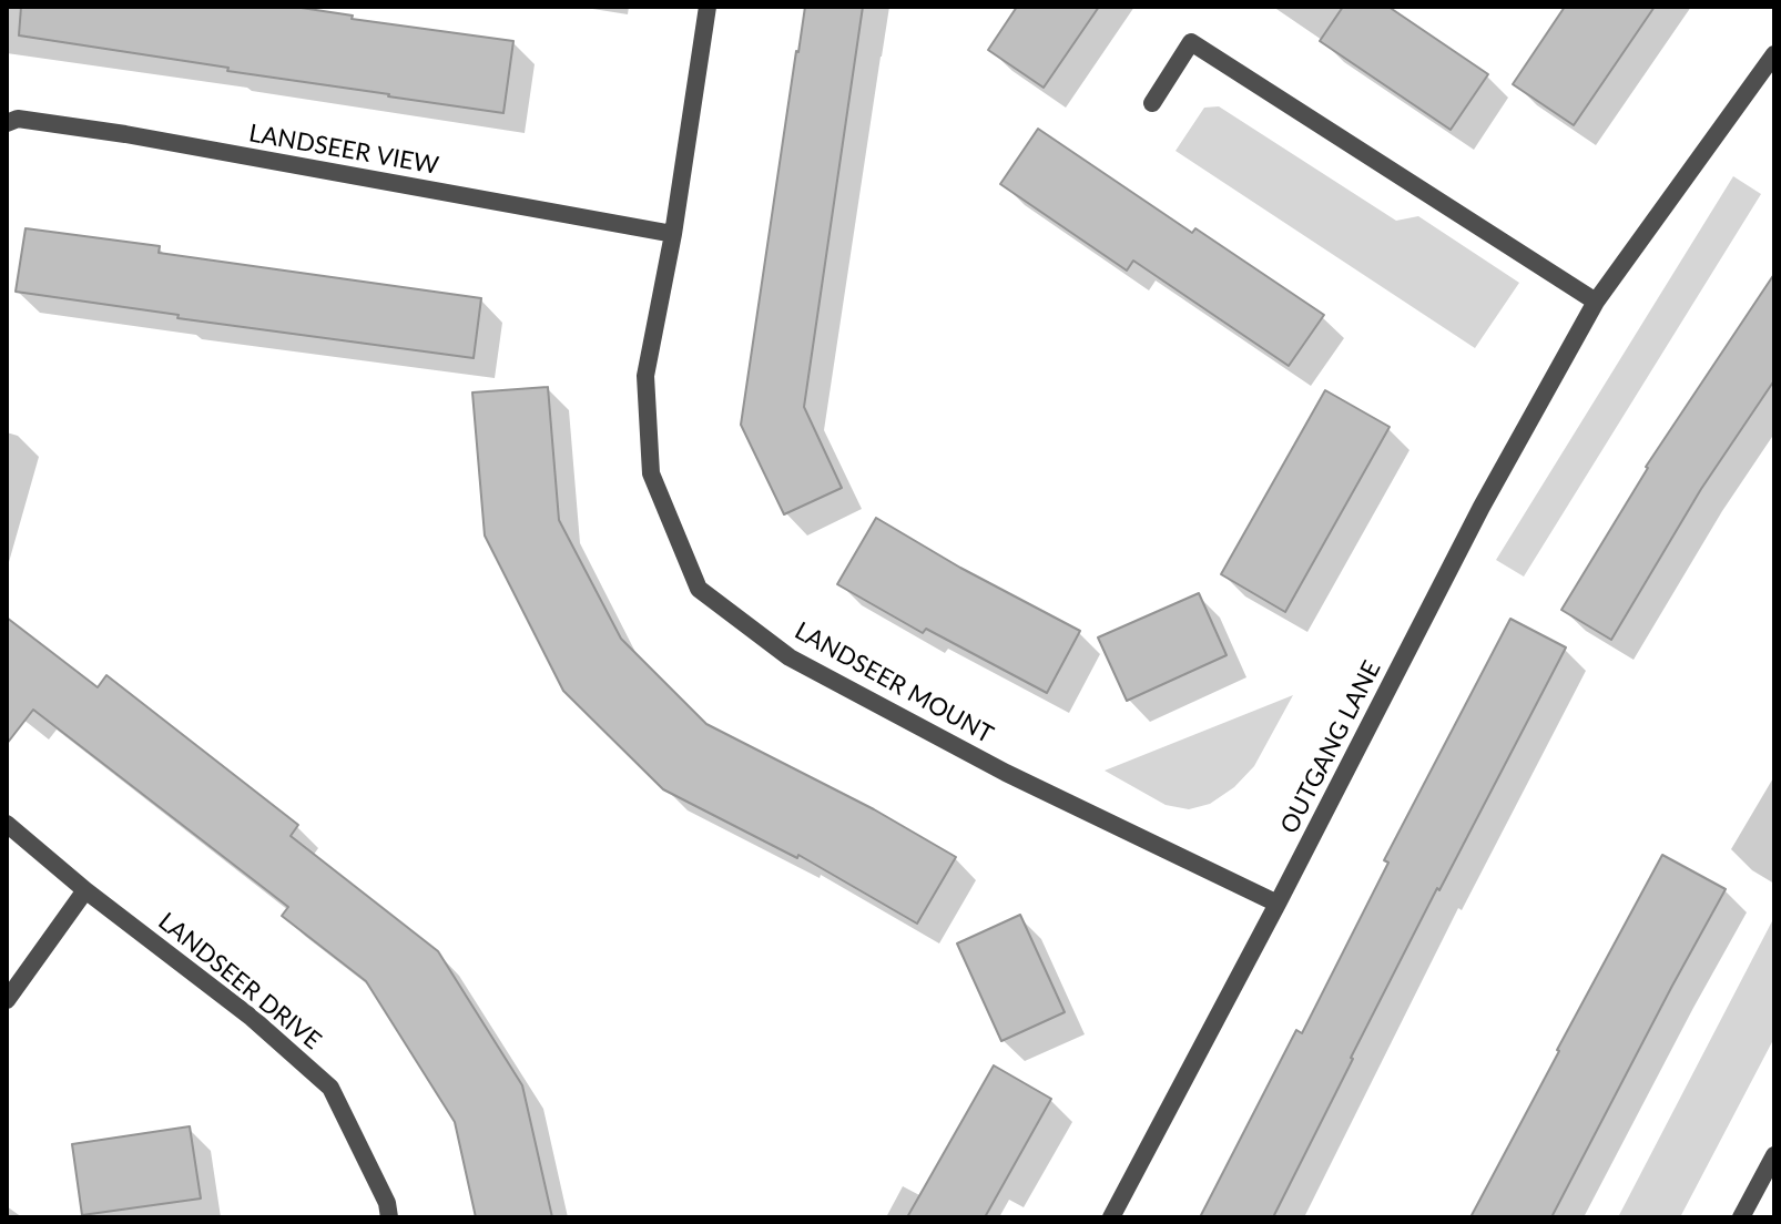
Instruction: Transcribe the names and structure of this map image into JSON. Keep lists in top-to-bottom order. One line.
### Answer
{"streets":{"street":["LANDSEER VIEW","LANDSEER MOUNT","OUTGANG LANE","LANDSEER DRIVE"]},"crossings":[["LANDSEER VIEW","LANDSEER MOUNT"],["LANDSEER MOUNT","OUTGANG LANE"]]}
